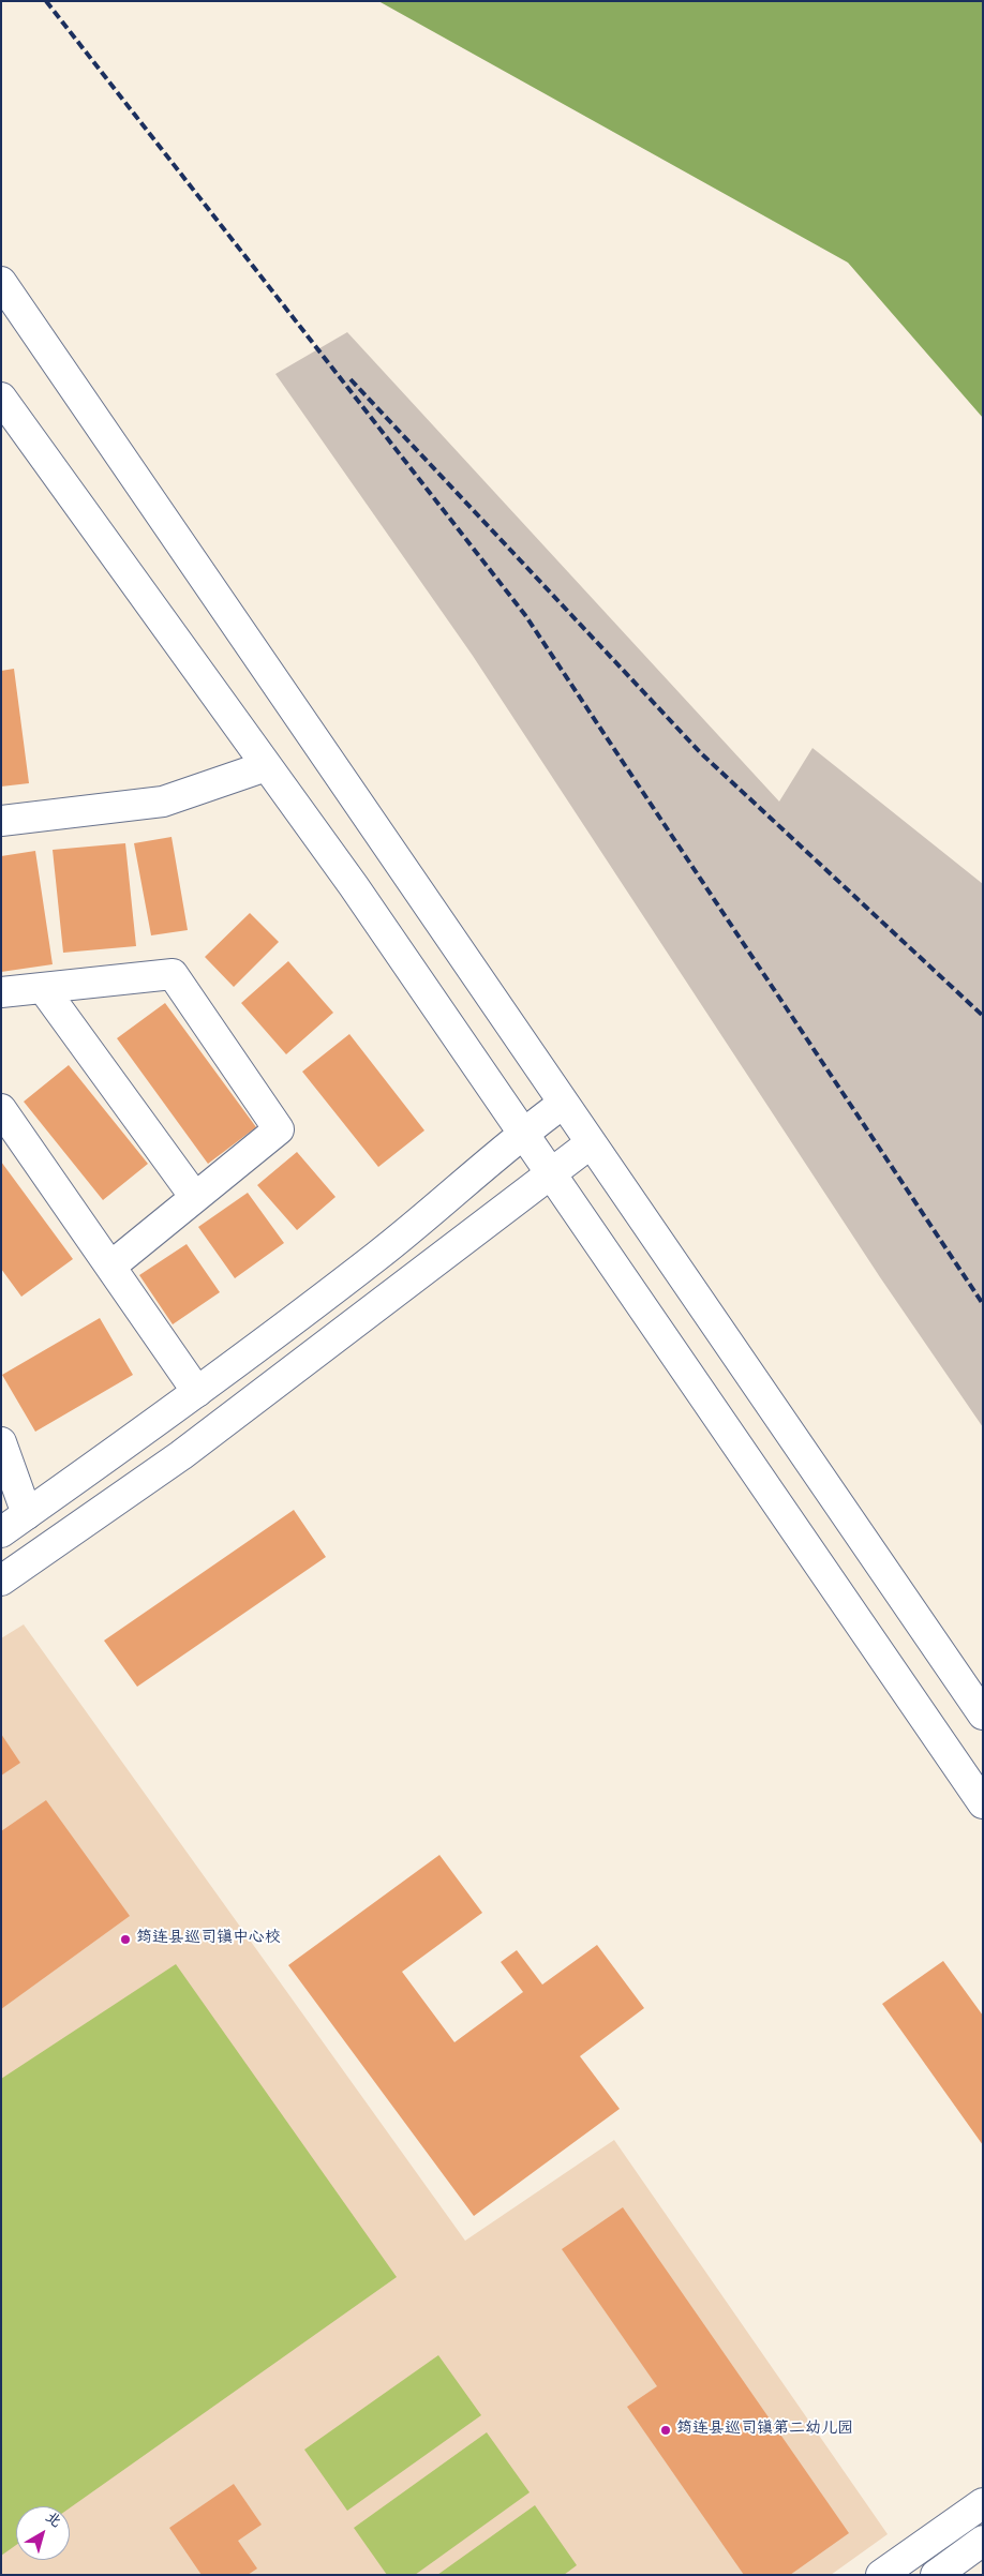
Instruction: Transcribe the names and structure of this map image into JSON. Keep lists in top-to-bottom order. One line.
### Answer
{"places":["筠连县巡司镇中心校","筠连县巡司镇第二幼儿园"],"north":"top right"}
